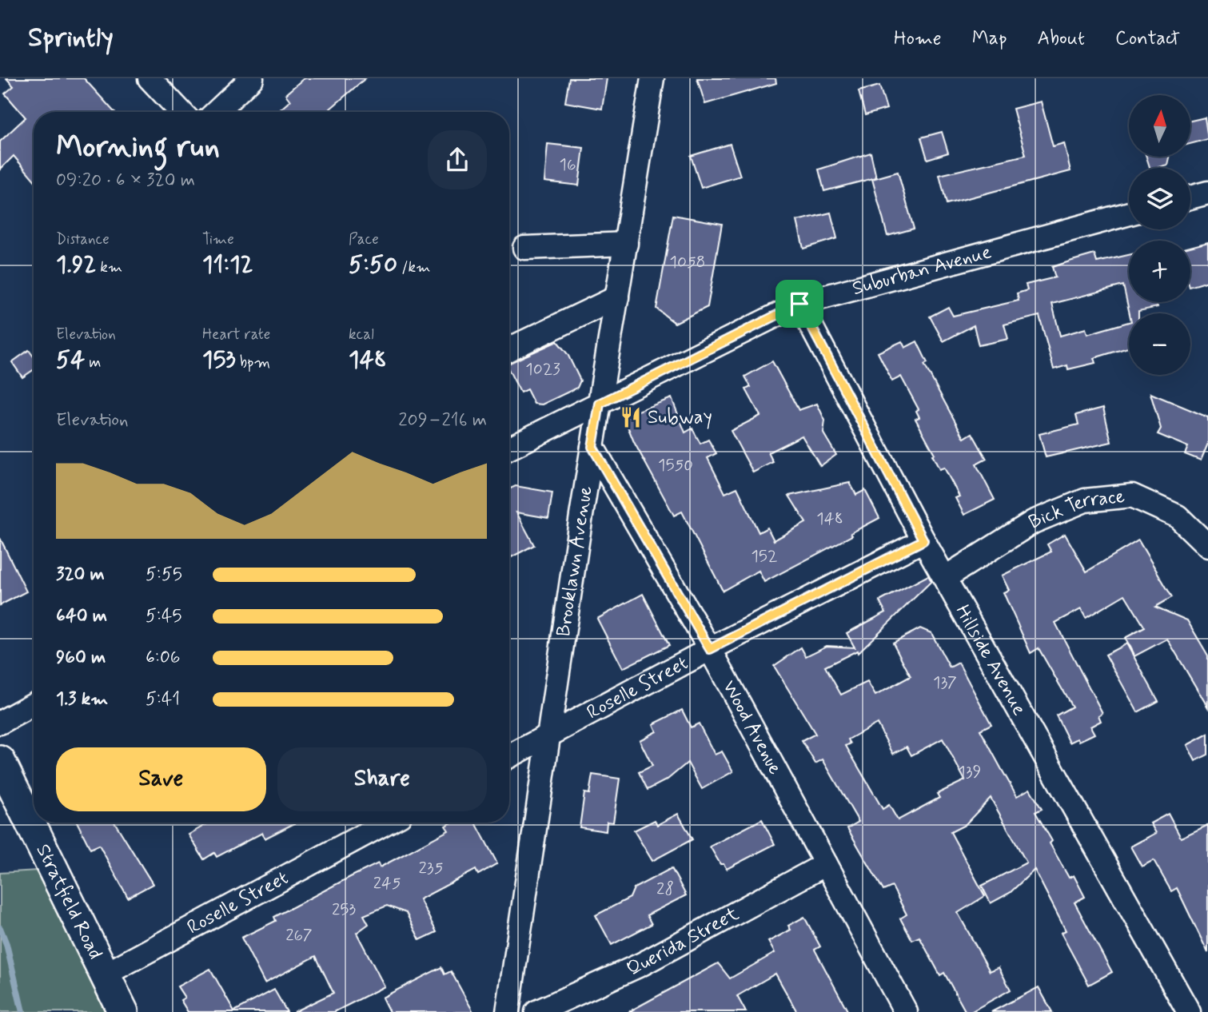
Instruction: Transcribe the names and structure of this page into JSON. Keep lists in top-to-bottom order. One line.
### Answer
{"streets":{"main road":["Stratfield Road"],"street":["Suburban Avenue","Bick Terrace","Brooklawn Avenue","Hillside Avenue","Roselle Street","Wood Avenue","Querida Street"]},"crossings":[["Suburban Avenue","Brooklawn Avenue"],["Suburban Avenue","Hillside Avenue"],["Bick Terrace","Hillside Avenue"],["Brooklawn Avenue","Roselle Street"],["Brooklawn Avenue","Wood Avenue"],["Hillside Avenue","Roselle Street"],["Roselle Street","Wood Avenue"],["Roselle Street","Stratfield Road"],["Wood Avenue","Querida Street"]],"places":{"restaurant":["Subway"]},"house_numbers":["16","1058","1023","1550","148","152","137","139","235","245","28","253","267"],"north":"top","page":{"header":"Sprintly","nav":["Home","Map","About","Contact"],"map_buttons":["+","−"],"heading":["Morning run","09:20 · 6 × 320 m"],"stats":[["Distance","1.92 km"],["Time","11:12"],["Pace","5:50 /km"],["Elevation","54 m"],["Heart rate","153 bpm"],["kcal","148"]],"chart":["Elevation","209–216 m"],"list":[{"name":"320 m","note":"5:55"},{"name":"640 m","note":"5:45"},{"name":"960 m","note":"6:06"},{"name":"1.3 km","note":"5:41"}],"buttons":["Save","Share"]}}
